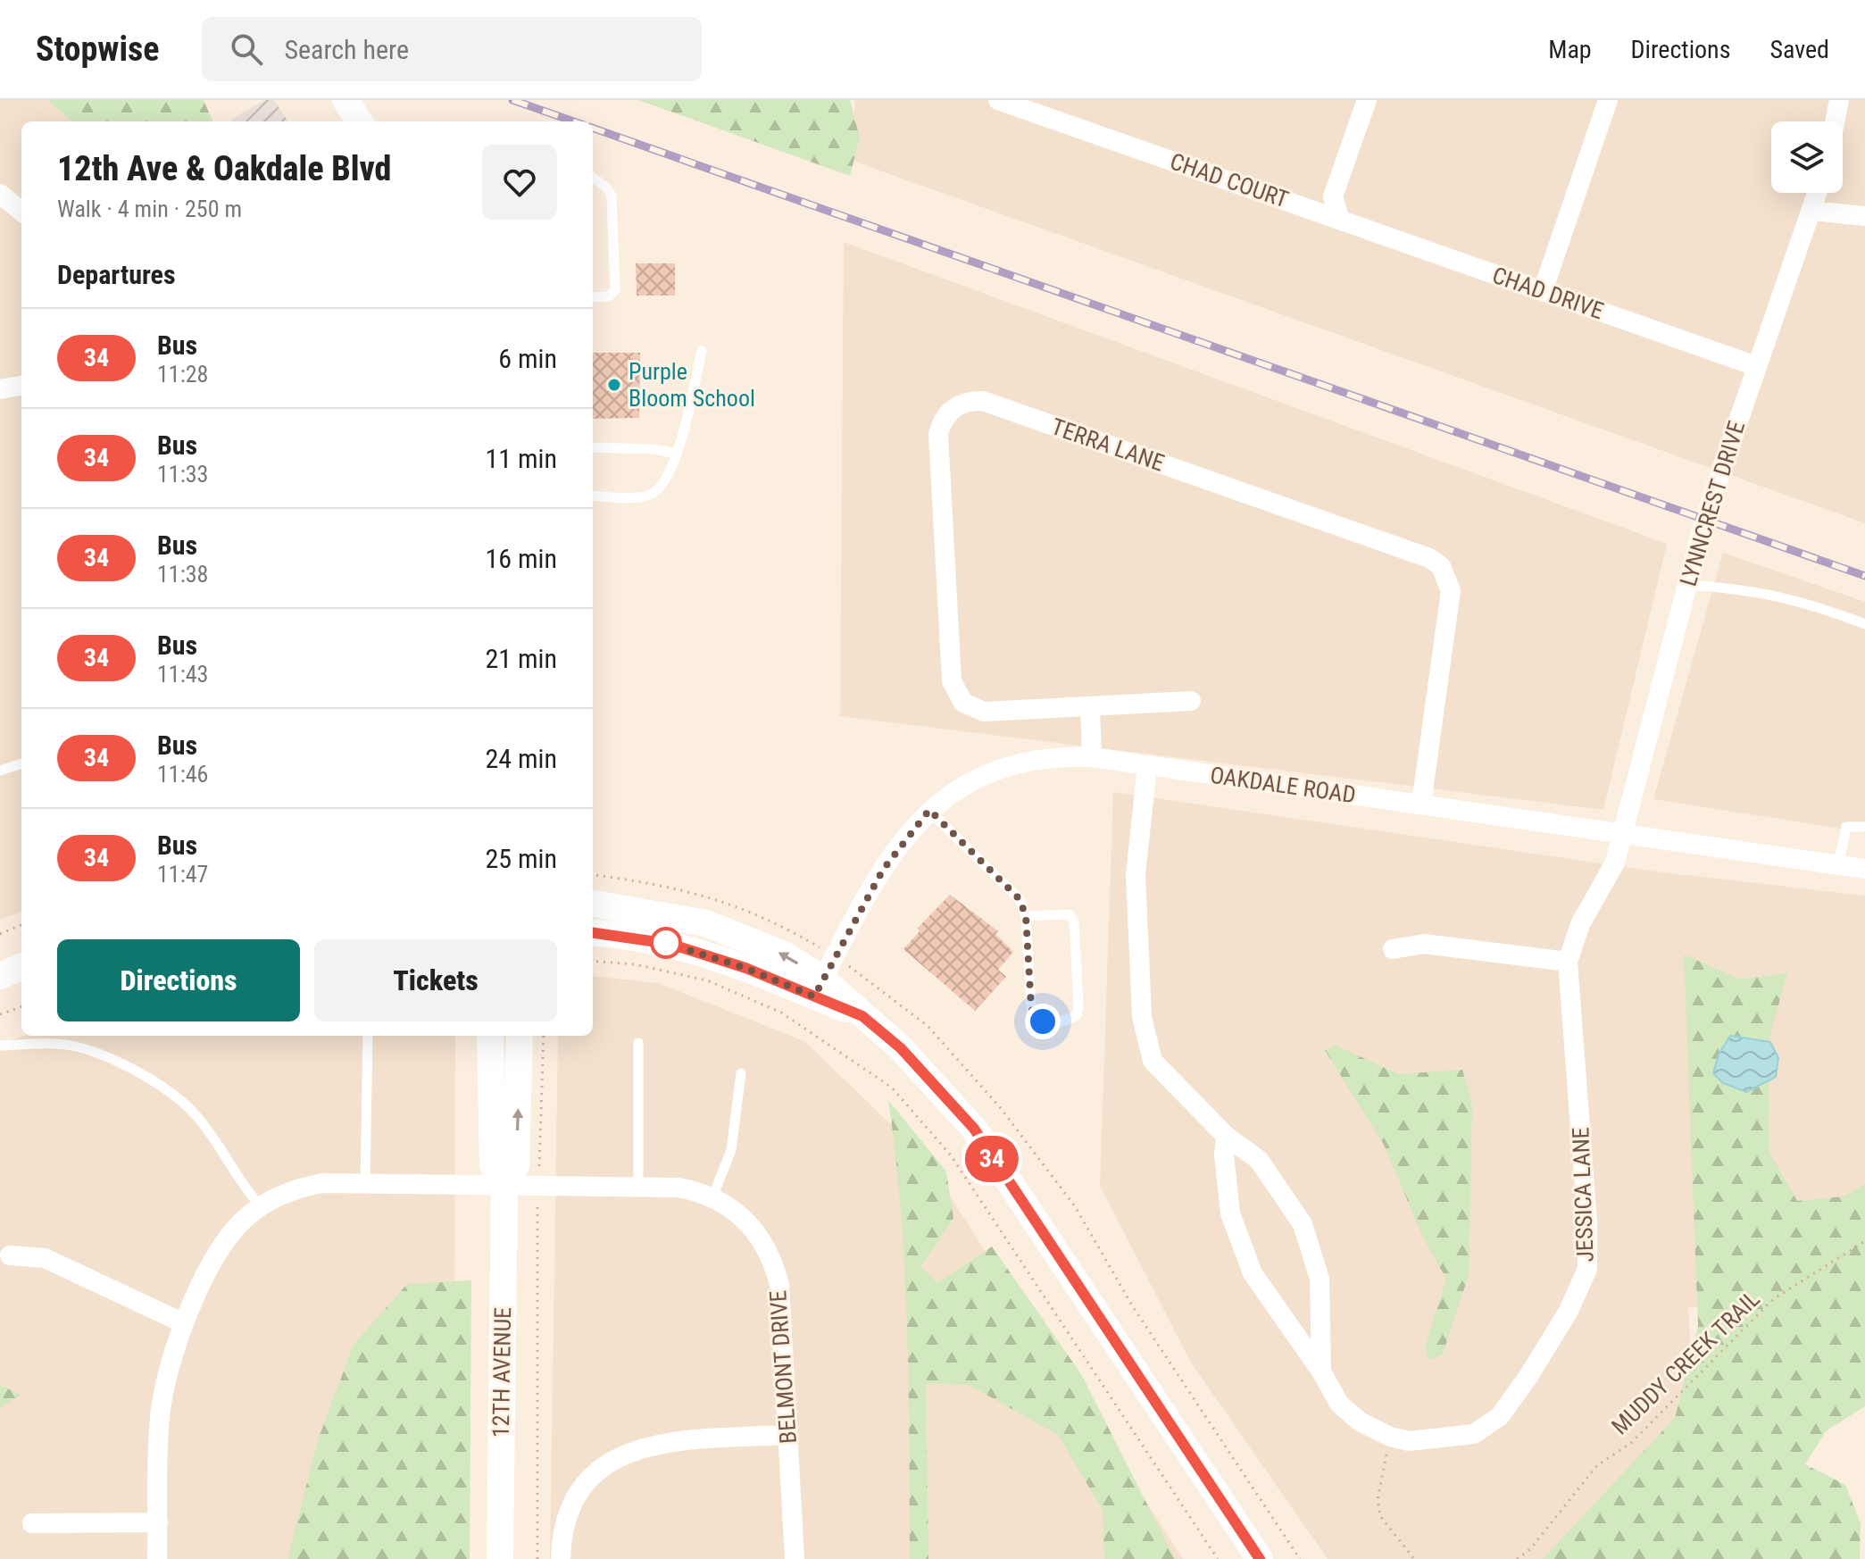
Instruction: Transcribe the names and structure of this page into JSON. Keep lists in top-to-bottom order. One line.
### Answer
{"streets":{"main road":["12TH AVENUE"],"street":["CHAD COURT","CHAD DRIVE","TERRA LANE","LYNNCREST DRIVE","OAKDALE ROAD","JESSICA LANE","BELMONT DRIVE"],"path":["MUDDY CREEK TRAIL"]},"crossings":[["CHAD COURT","CHAD DRIVE"],["CHAD DRIVE","LYNNCREST DRIVE"],["TERRA LANE","OAKDALE ROAD"],["LYNNCREST DRIVE","OAKDALE ROAD"],["LYNNCREST DRIVE","JESSICA LANE"],["OAKDALE ROAD","JESSICA LANE"],["BELMONT DRIVE","12TH AVENUE"]],"places":["Purple Bloom School"],"lines":["bus line 34"],"page":{"header":"Stopwise","search":"Search here","nav":["Map","Directions","Saved"],"on_map":"34","heading":[["12th Ave & Oakdale Blvd","Walk · 4 min · 250 m"],"Departures"],"list":[{"mark":"34","name":"Bus","note":"11:28","value":"6 min"},{"mark":"34","name":"Bus","note":"11:33","value":"11 min"},{"mark":"34","name":"Bus","note":"11:38","value":"16 min"},{"mark":"34","name":"Bus","note":"11:43","value":"21 min"},{"mark":"34","name":"Bus","note":"11:46","value":"24 min"},{"mark":"34","name":"Bus","note":"11:47","value":"25 min"}],"buttons":["Directions","Tickets"]}}
